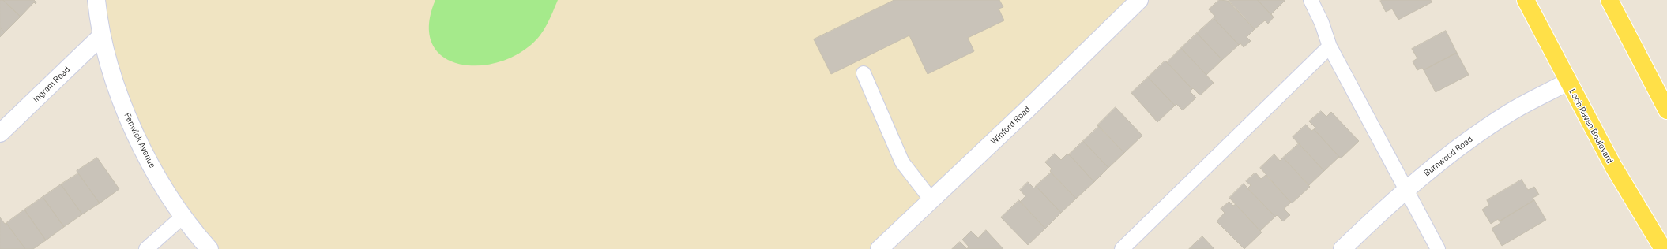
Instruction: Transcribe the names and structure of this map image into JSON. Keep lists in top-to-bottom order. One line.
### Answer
{"streets":{"main road":["Loch Raven Boulevard"],"street":["Ingram Road","Winford Road","Fenwick Avenue","Burnwood Road"]},"crossings":[["Ingram Road","Fenwick Avenue"],["Loch Raven Boulevard","Burnwood Road"]]}
